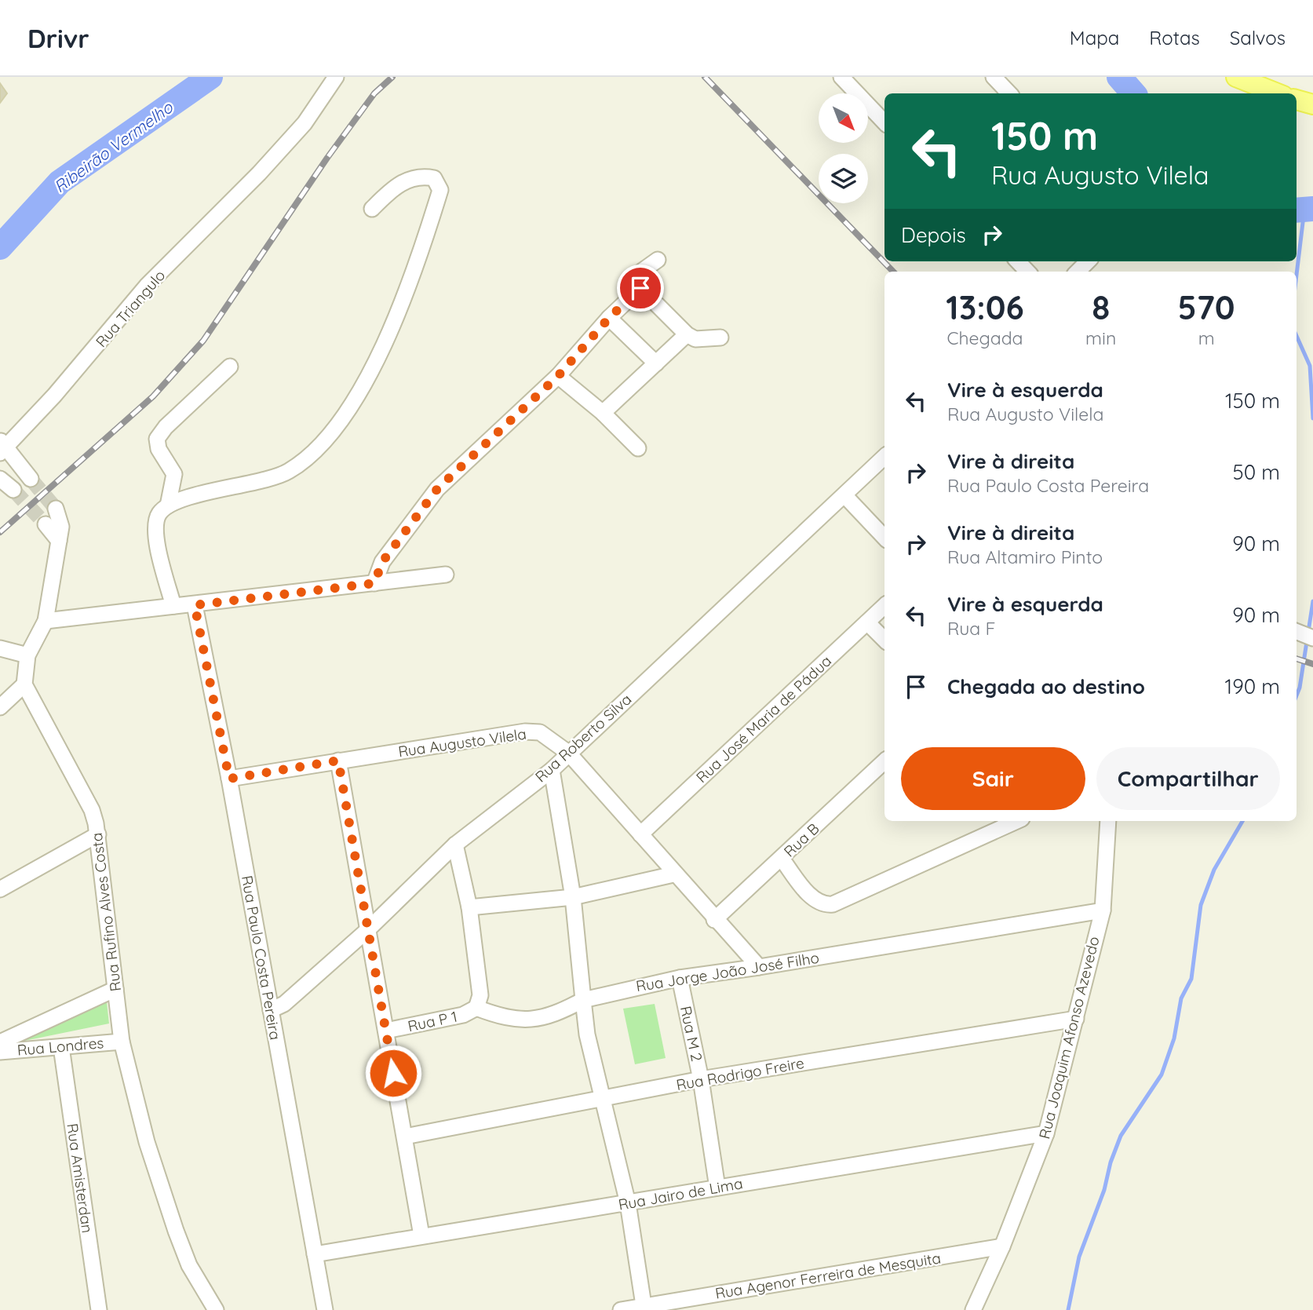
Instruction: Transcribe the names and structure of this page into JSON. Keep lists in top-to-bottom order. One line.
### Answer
{"streets":{"street":["Rua Triangulo","Rua José Maria de Pádua","Rua Roberto Silva","Rua Augusto Vilela","Rua B","Rua Rufino Alves Costa","Rua Paulo Costa Pereira","Rua Jorge João José Filho","Rua P 1","Rua M 2","Rua Joaquim Afonso Azevedo","Rua Londres","Rua Rodrigo Freire","Rua Amisterdan","Rua Jairo de Lima","Rua Agenor Ferreira de Mesquita"]},"crossings":[["Rua José Maria de Pádua","Rua Augusto Vilela"],["Rua Roberto Silva","Rua Augusto Vilela"],["Rua Roberto Silva","Rua Paulo Costa Pereira"],["Rua Augusto Vilela","Rua B"],["Rua Augusto Vilela","Rua Paulo Costa Pereira"],["Rua Augusto Vilela","Rua Jorge João José Filho"],["Rua Rufino Alves Costa","Rua Londres"],["Rua Paulo Costa Pereira","Rua Jairo de Lima"],["Rua Jorge João José Filho","Rua P 1"],["Rua Jorge João José Filho","Rua M 2"],["Rua Jorge João José Filho","Rua Joaquim Afonso Azevedo"],["Rua M 2","Rua Rodrigo Freire"],["Rua M 2","Rua Jairo de Lima"],["Rua Joaquim Afonso Azevedo","Rua Rodrigo Freire"],["Rua Joaquim Afonso Azevedo","Rua Jairo de Lima"],["Rua Joaquim Afonso Azevedo","Rua Agenor Ferreira de Mesquita"],["Rua Londres","Rua Amisterdan"]],"water":["Ribeirão Vermelho"],"north":"bottom right","page":{"header":"Drivr","nav":["Mapa","Rotas","Salvos"],"turn":["150 m","Rua Augusto Vilela"],"then":"Depois","eta":["13:06","Chegada","8","min","570","m"],"list":[{"name":"Vire à esquerda","note":"Rua Augusto Vilela","value":"150 m"},{"name":"Vire à direita","note":"Rua Paulo Costa Pereira","value":"50 m"},{"name":"Vire à direita","note":"Rua Altamiro Pinto","value":"90 m"},{"name":"Vire à esquerda","note":"Rua F","value":"90 m"},{"name":"Chegada ao destino","value":"190 m"}],"buttons":["Sair","Compartilhar"]}}
